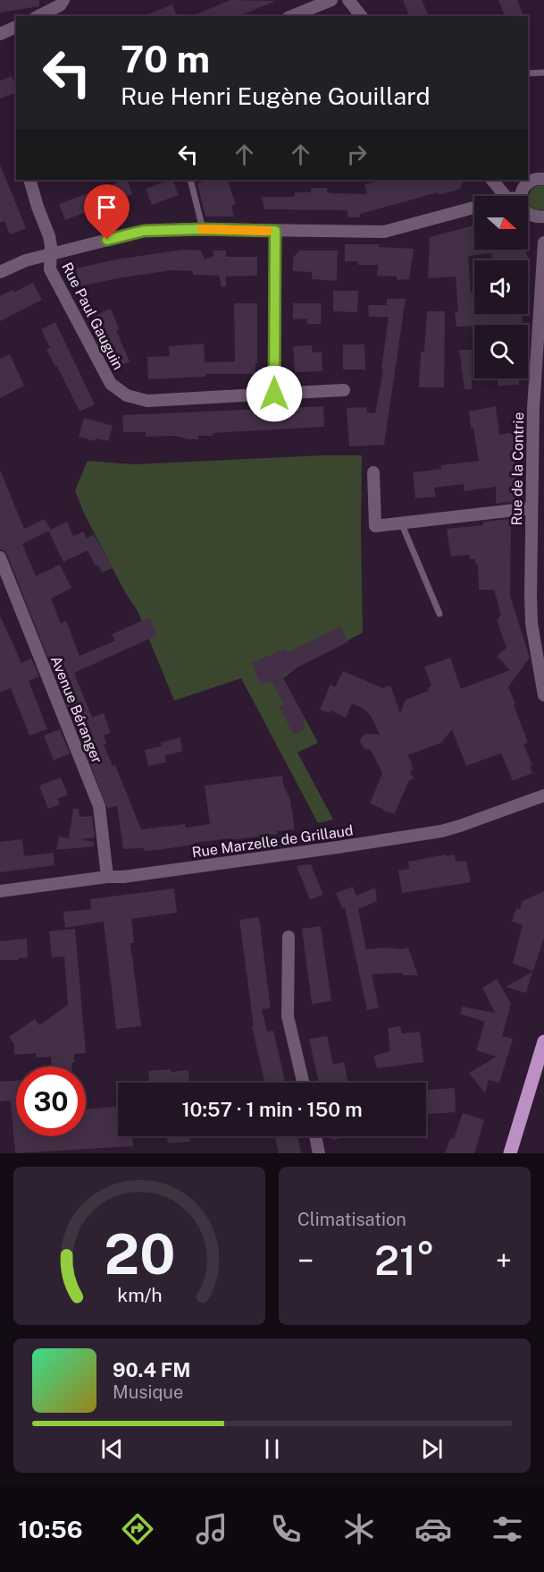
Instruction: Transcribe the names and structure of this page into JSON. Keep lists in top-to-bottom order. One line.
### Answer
{"streets":{"street":["Rue Paul Gauguin","Rue de la Contrie","Avenue Béranger","Rue Marzelle de Grillaud"]},"crossings":[["Avenue Béranger","Rue Marzelle de Grillaud"]],"north":"right","page":{"turn":["70 m","Rue Henri Eugène Gouillard"],"limit":"30","trip":"10:57 · 1 min · 150 m","tile":"Climatisation","heat":["−","21°","+"],"song":["90.4 FM","Musique"],"tabs":"10:56","gauge":["20","km/h"]}}
